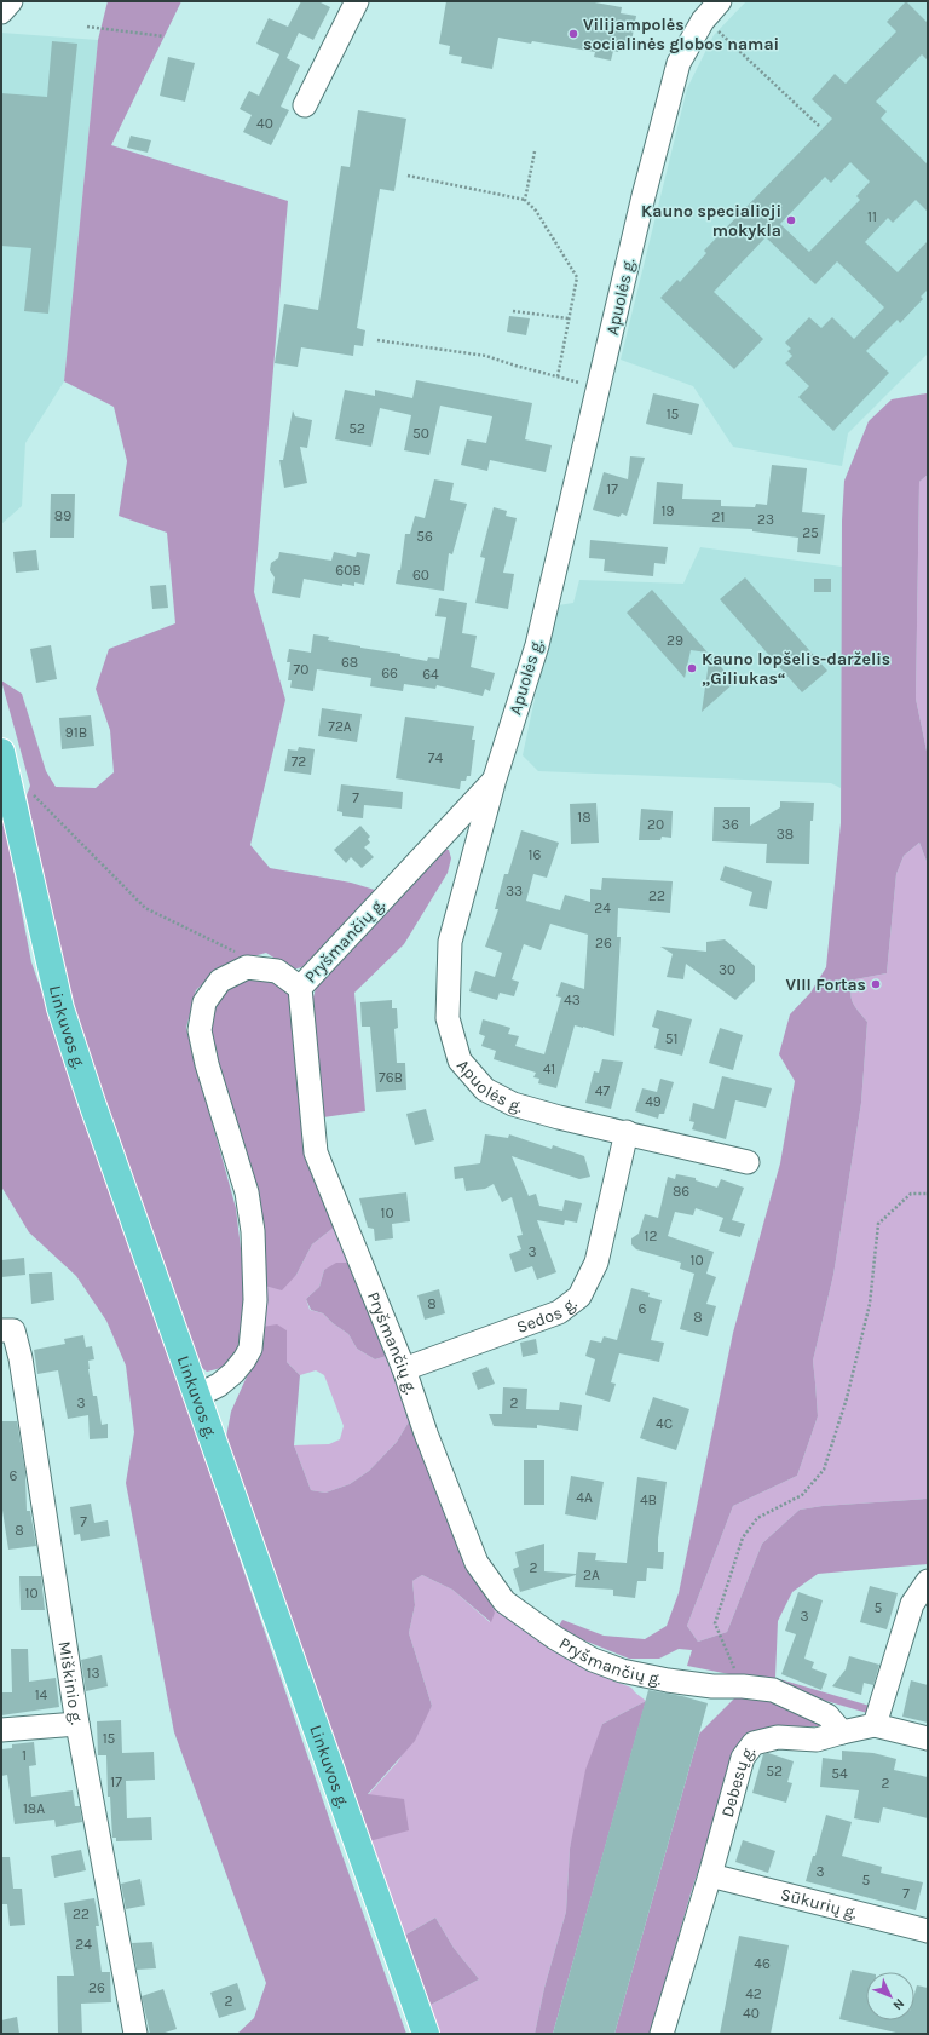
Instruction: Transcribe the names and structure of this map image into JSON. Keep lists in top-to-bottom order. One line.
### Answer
{"streets":{"main road":["Linkuvos g."],"street":["Apuolės g.","Pryšmančių g.","Sedos g.","Miškinio g.","Debesų g.","Sūkurių g."]},"crossings":[["Apuolės g.","Pryšmančių g."],["Apuolės g.","Sedos g."],["Pryšmančių g.","Sedos g."],["Pryšmančių g.","Debesų g."],["Debesų g.","Sūkurių g."]],"places":["Vilijampolės socialinės globos namai","Kauno specialioji mokykla","Kauno lopšelis-darželis „Giliukas“","VIII Fortas"],"house_numbers":["40","11","15","52","50","17","19","89","21","23","25","56","60B","60","29","68","70","66","64","72A","91B","74","72","7","18","20","36","38","16","33","22","24","26","30","43","51","41","76B","47","49","86","10","12","3","10","8","6","8","3","2","4C","6","4A","4B","7","8","2","2A","10","5","3","13","14","15","1","52","54","17","2","18A","3","5","7","22","24","46","26","42","2","40"],"north":"bottom right"}
